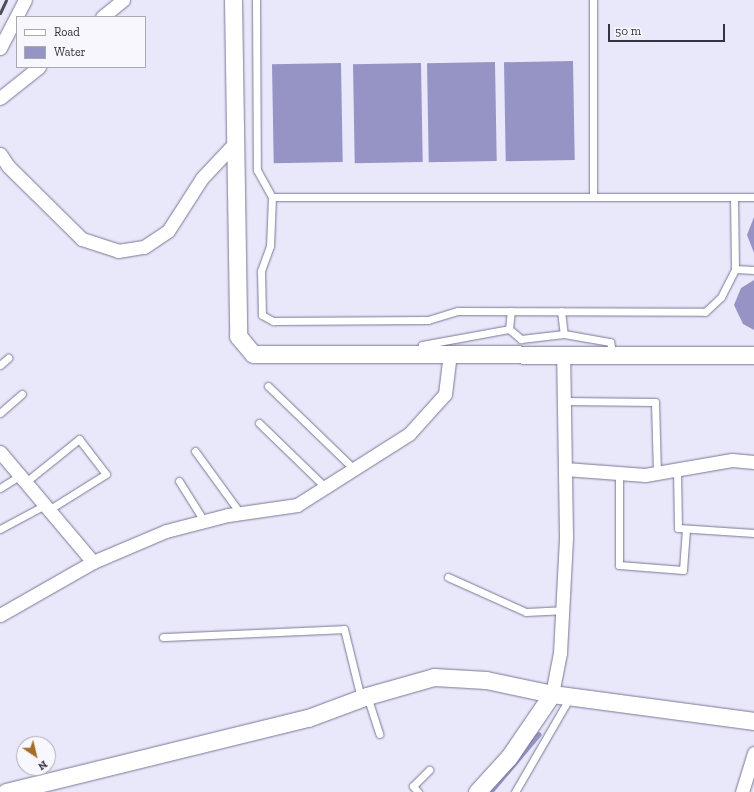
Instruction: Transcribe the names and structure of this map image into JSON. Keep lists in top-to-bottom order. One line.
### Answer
{"legend":["Road","Water"],"scale_bar":"50 m","north":"bottom right"}
